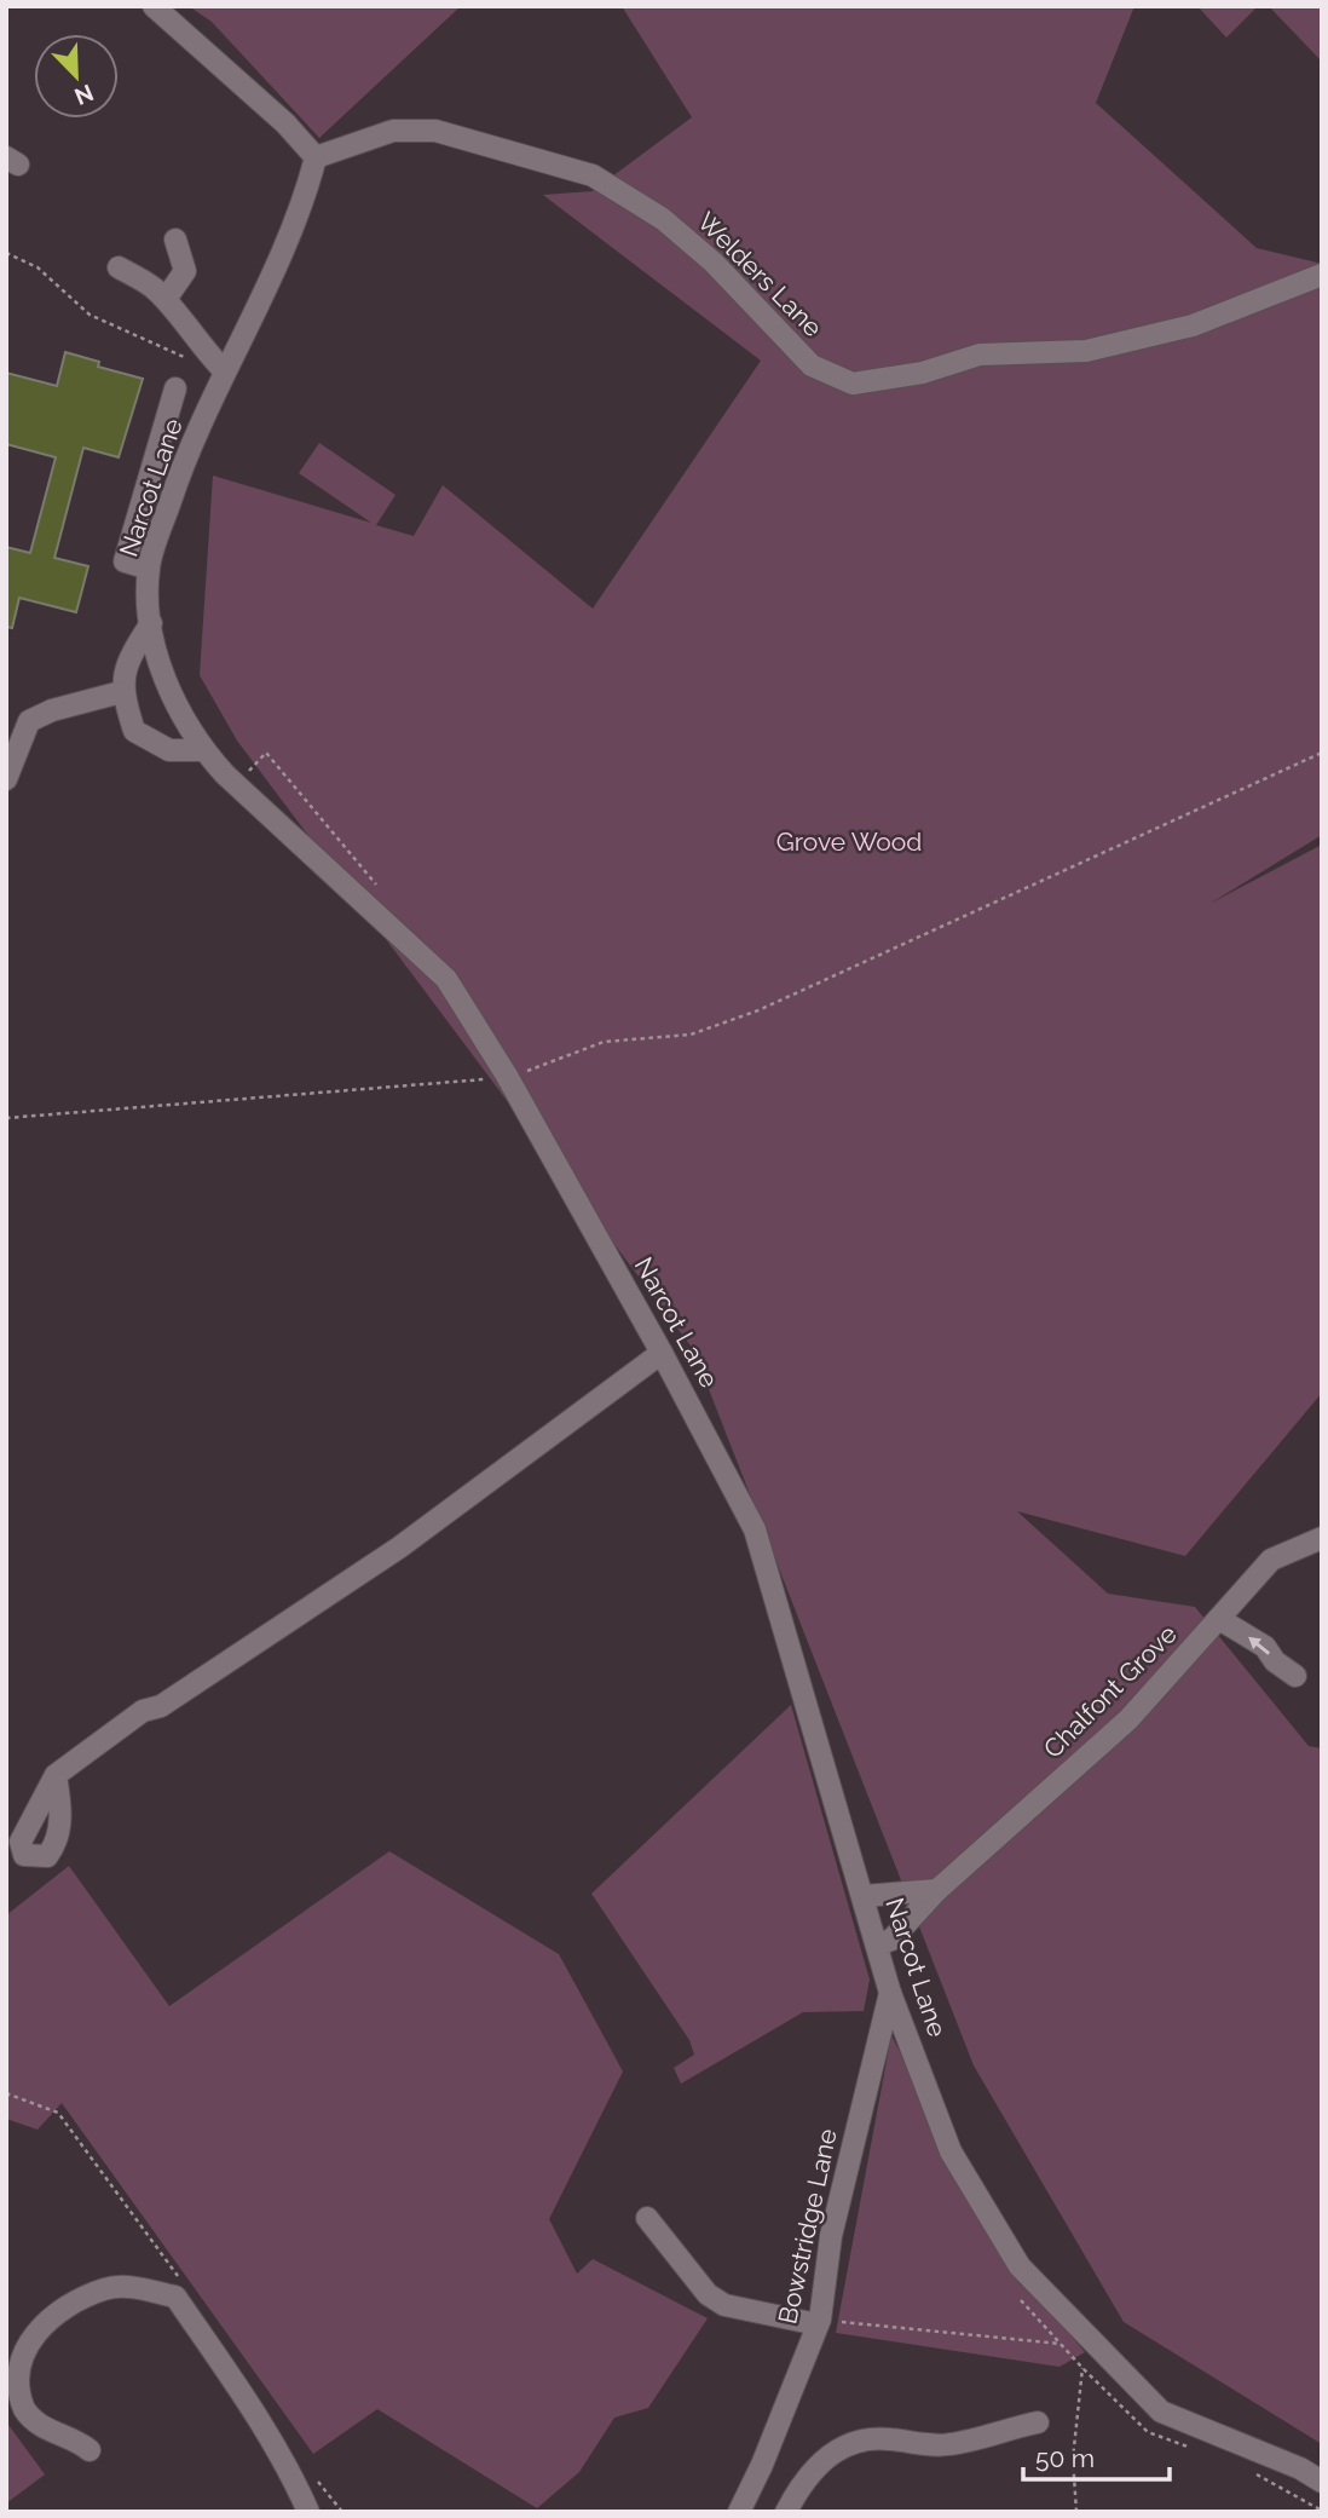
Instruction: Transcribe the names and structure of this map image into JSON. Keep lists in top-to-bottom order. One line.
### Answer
{"streets":{"street":["Welders Lane","Narcot Lane","Chalfont Grove","Bowstridge Lane"]},"crossings":[["Welders Lane","Narcot Lane"],["Narcot Lane","Chalfont Grove"],["Narcot Lane","Bowstridge Lane"]],"parks":["Grove Wood"],"scale_bar":"50 m","north":"bottom right"}
